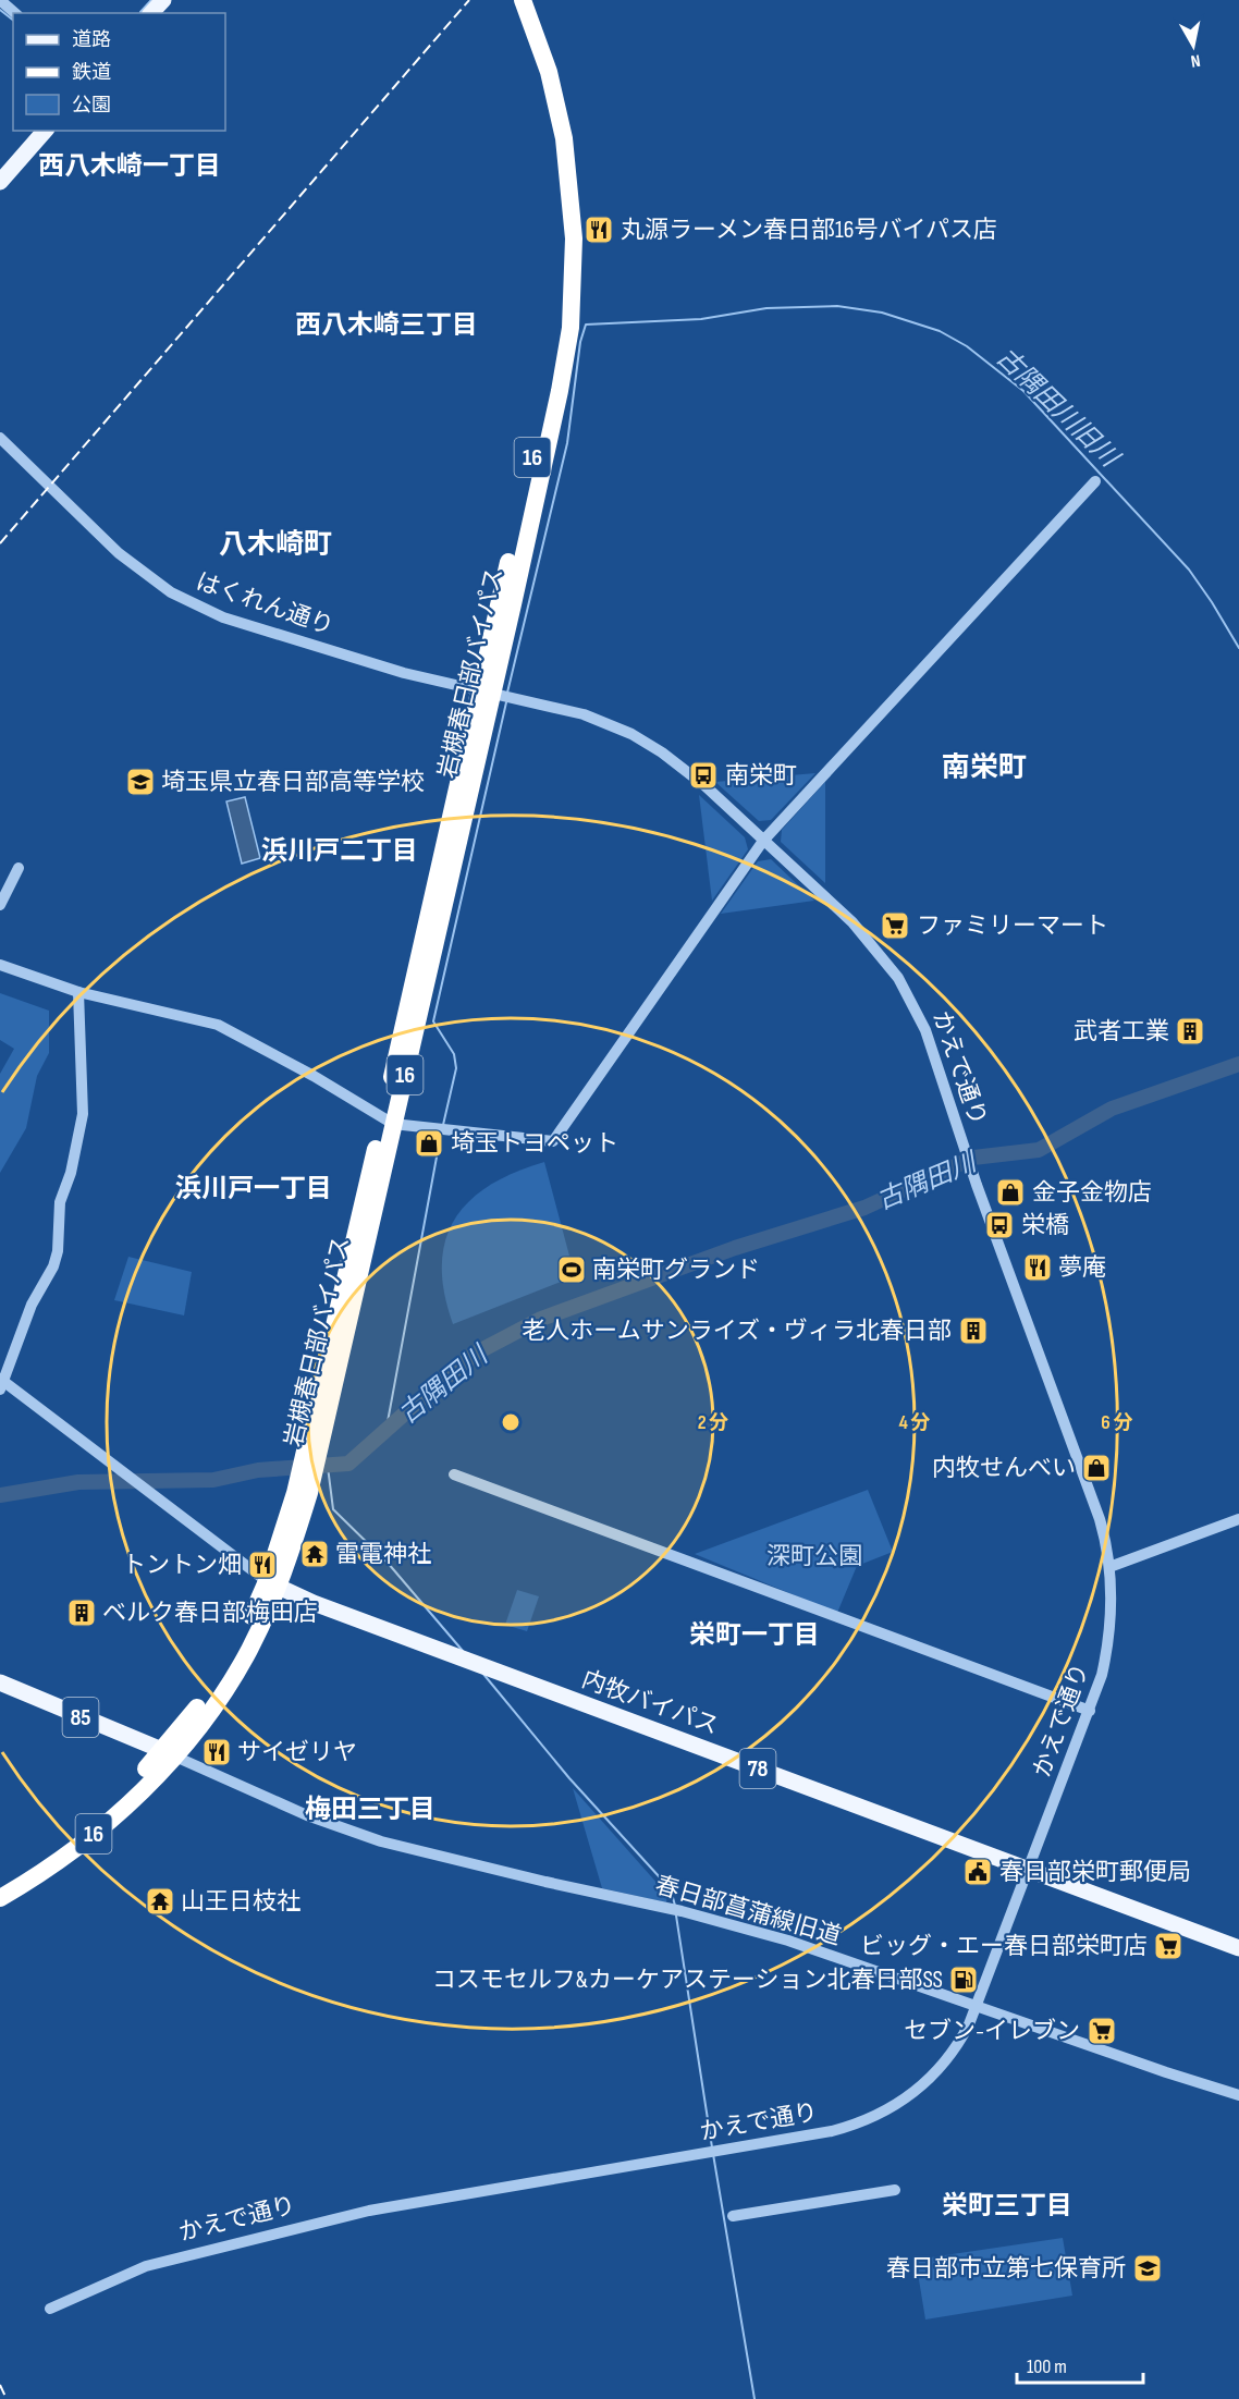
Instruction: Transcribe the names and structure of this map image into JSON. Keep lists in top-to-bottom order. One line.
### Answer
{"streets":{"highway":["16","岩槻春日部バイパス"],"main road":["内牧バイパス","85","78"],"street":["はくれん通り","かえで通り","春日部菖蒲線旧道"]},"crossings":[["はくれん通り","岩槻春日部バイパス"],["はくれん通り","かえで通り"],["岩槻春日部バイパス","かえで通り"],["岩槻春日部バイパス","内牧バイパス"],["岩槻春日部バイパス","85"],["岩槻春日部バイパス","春日部菖蒲線旧道"],["かえで通り","内牧バイパス"],["かえで通り","春日部菖蒲線旧道"],["85","春日部菖蒲線旧道"]],"districts":["西八木崎一丁目","西八木崎三丁目","八木崎町","南栄町","浜川戸二丁目","浜川戸一丁目","栄町一丁目","梅田三丁目","栄町三丁目"],"water":["古隅田川旧川","古隅田川"],"parks":["深町公園"],"places":{"restaurant":["丸源ラーメン春日部16号バイパス店","夢庵","トントン畑","サイゼリヤ"],"bus stop":["南栄町","栄橋"],"school or university":["埼玉県立春日部高等学校","春日部市立第七保育所"],"supermarket":["ファミリーマート","ビッグ・エー春日部栄町店","セブン-イレブン"],"building":["武者工業","老人ホームサンライズ・ヴィラ北春日部","ベルク春日部梅田店"],"shop":["埼玉トヨペット","金子金物店","内牧せんべい"],"sports":["南栄町グランド"],"temple":["雷電神社","山王日枝社"],"public building":["春日部栄町郵便局"],"fuel station":["コスモセルフ&カーケアステーション北春日部SS"]},"legend":["道路","鉄道","公園"],"scale_bar":"100 m","north":"bottom","rings":["2 分","4 分","6 分"]}
